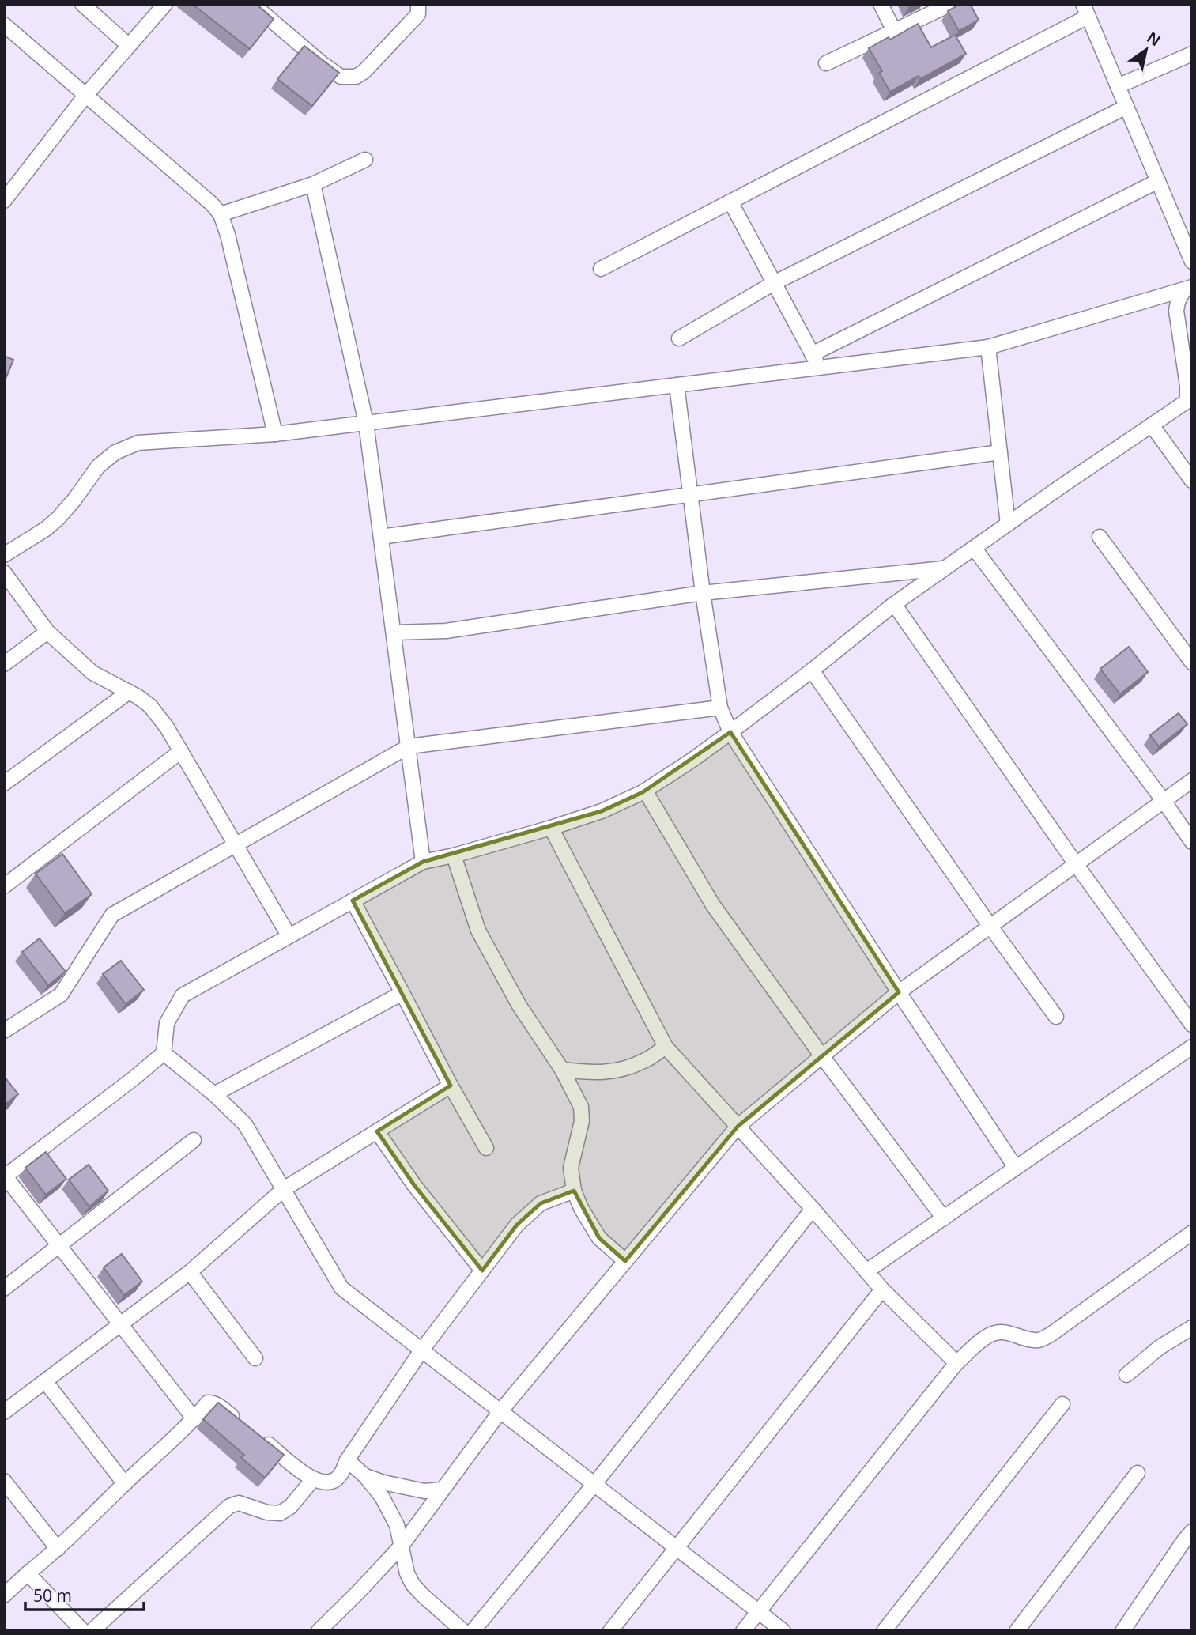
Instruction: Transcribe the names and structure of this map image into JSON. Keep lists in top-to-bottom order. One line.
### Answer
{"scale_bar":"50 m","north":"top right"}
